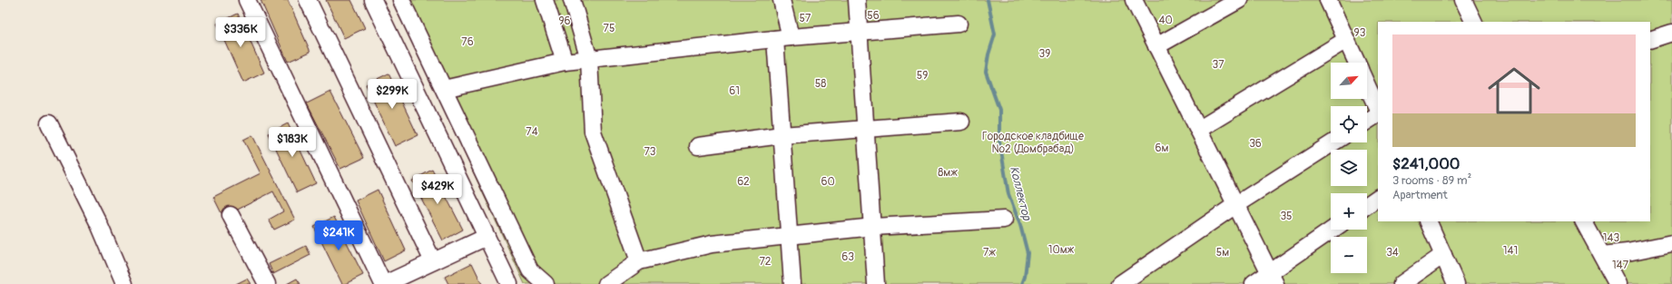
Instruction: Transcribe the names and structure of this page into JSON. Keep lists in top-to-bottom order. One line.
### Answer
{"water":["Коллектор"],"parks":["56","57","40","96","75","93","76","39","37","59","58","61","74","Городское кладбище №2 (Домбрабад)","36","6м","73","8мж","62","60","35","143","10мж","141","7ж","5м","34","63","72","147"],"north":"top right","page":{"price":["$336K","$299K","$183K","$429K","$241K"],"list":[{"name":"$241,000","note":"3 rooms · 89 m² · Apartment"}],"map_buttons":["+","−"]}}
